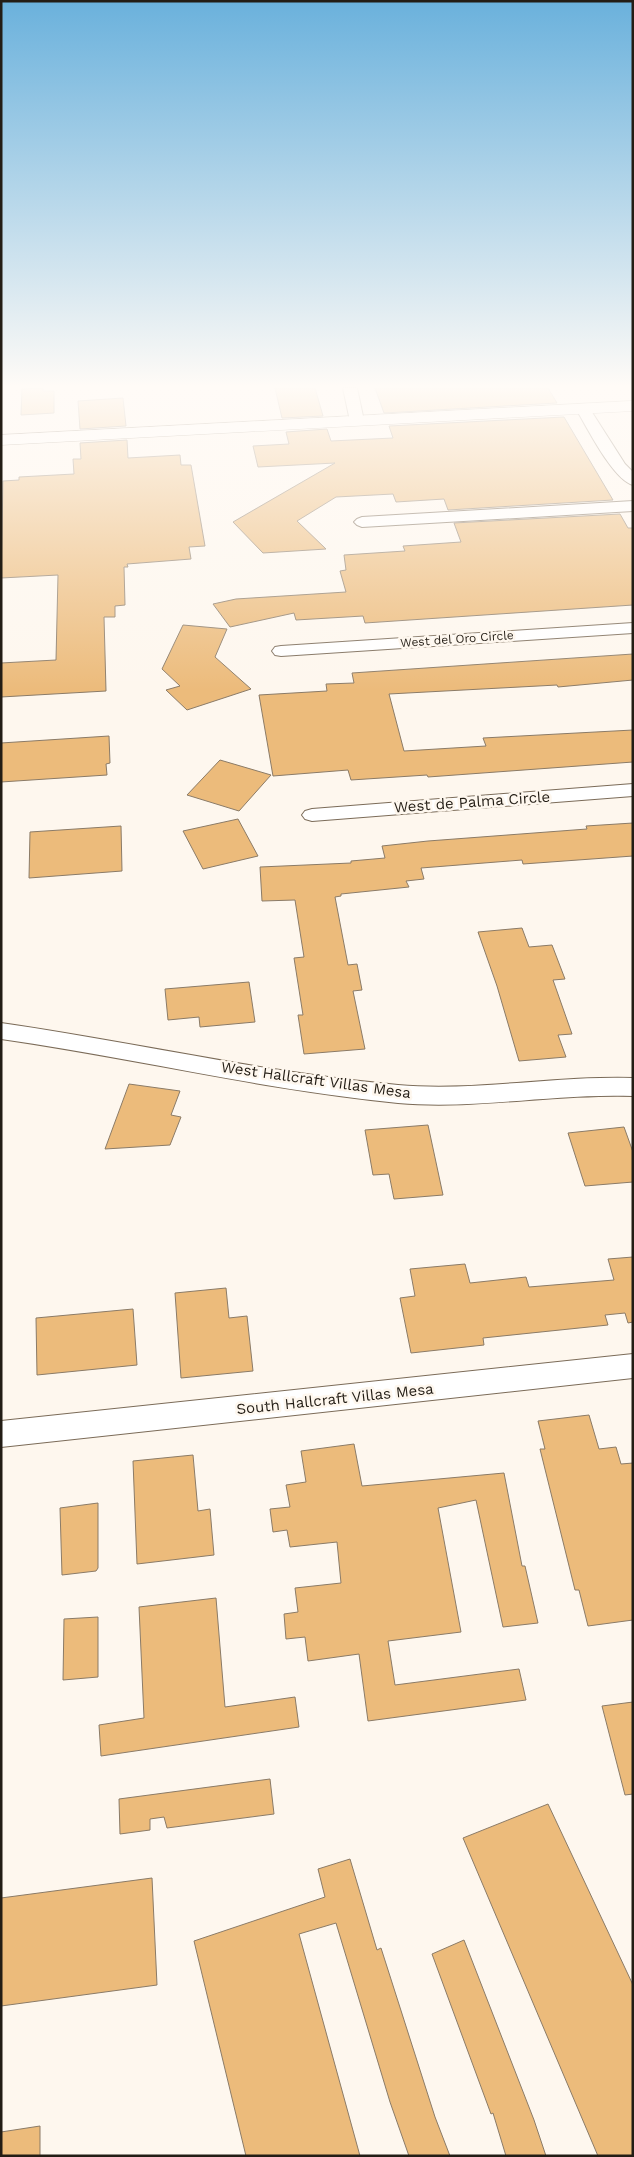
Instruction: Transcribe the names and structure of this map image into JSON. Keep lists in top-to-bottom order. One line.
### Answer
{"streets":{"street":["West del Oro Circle","West de Palma Circle","West Hallcraft Villas Mesa","South Hallcraft Villas Mesa"]}}
